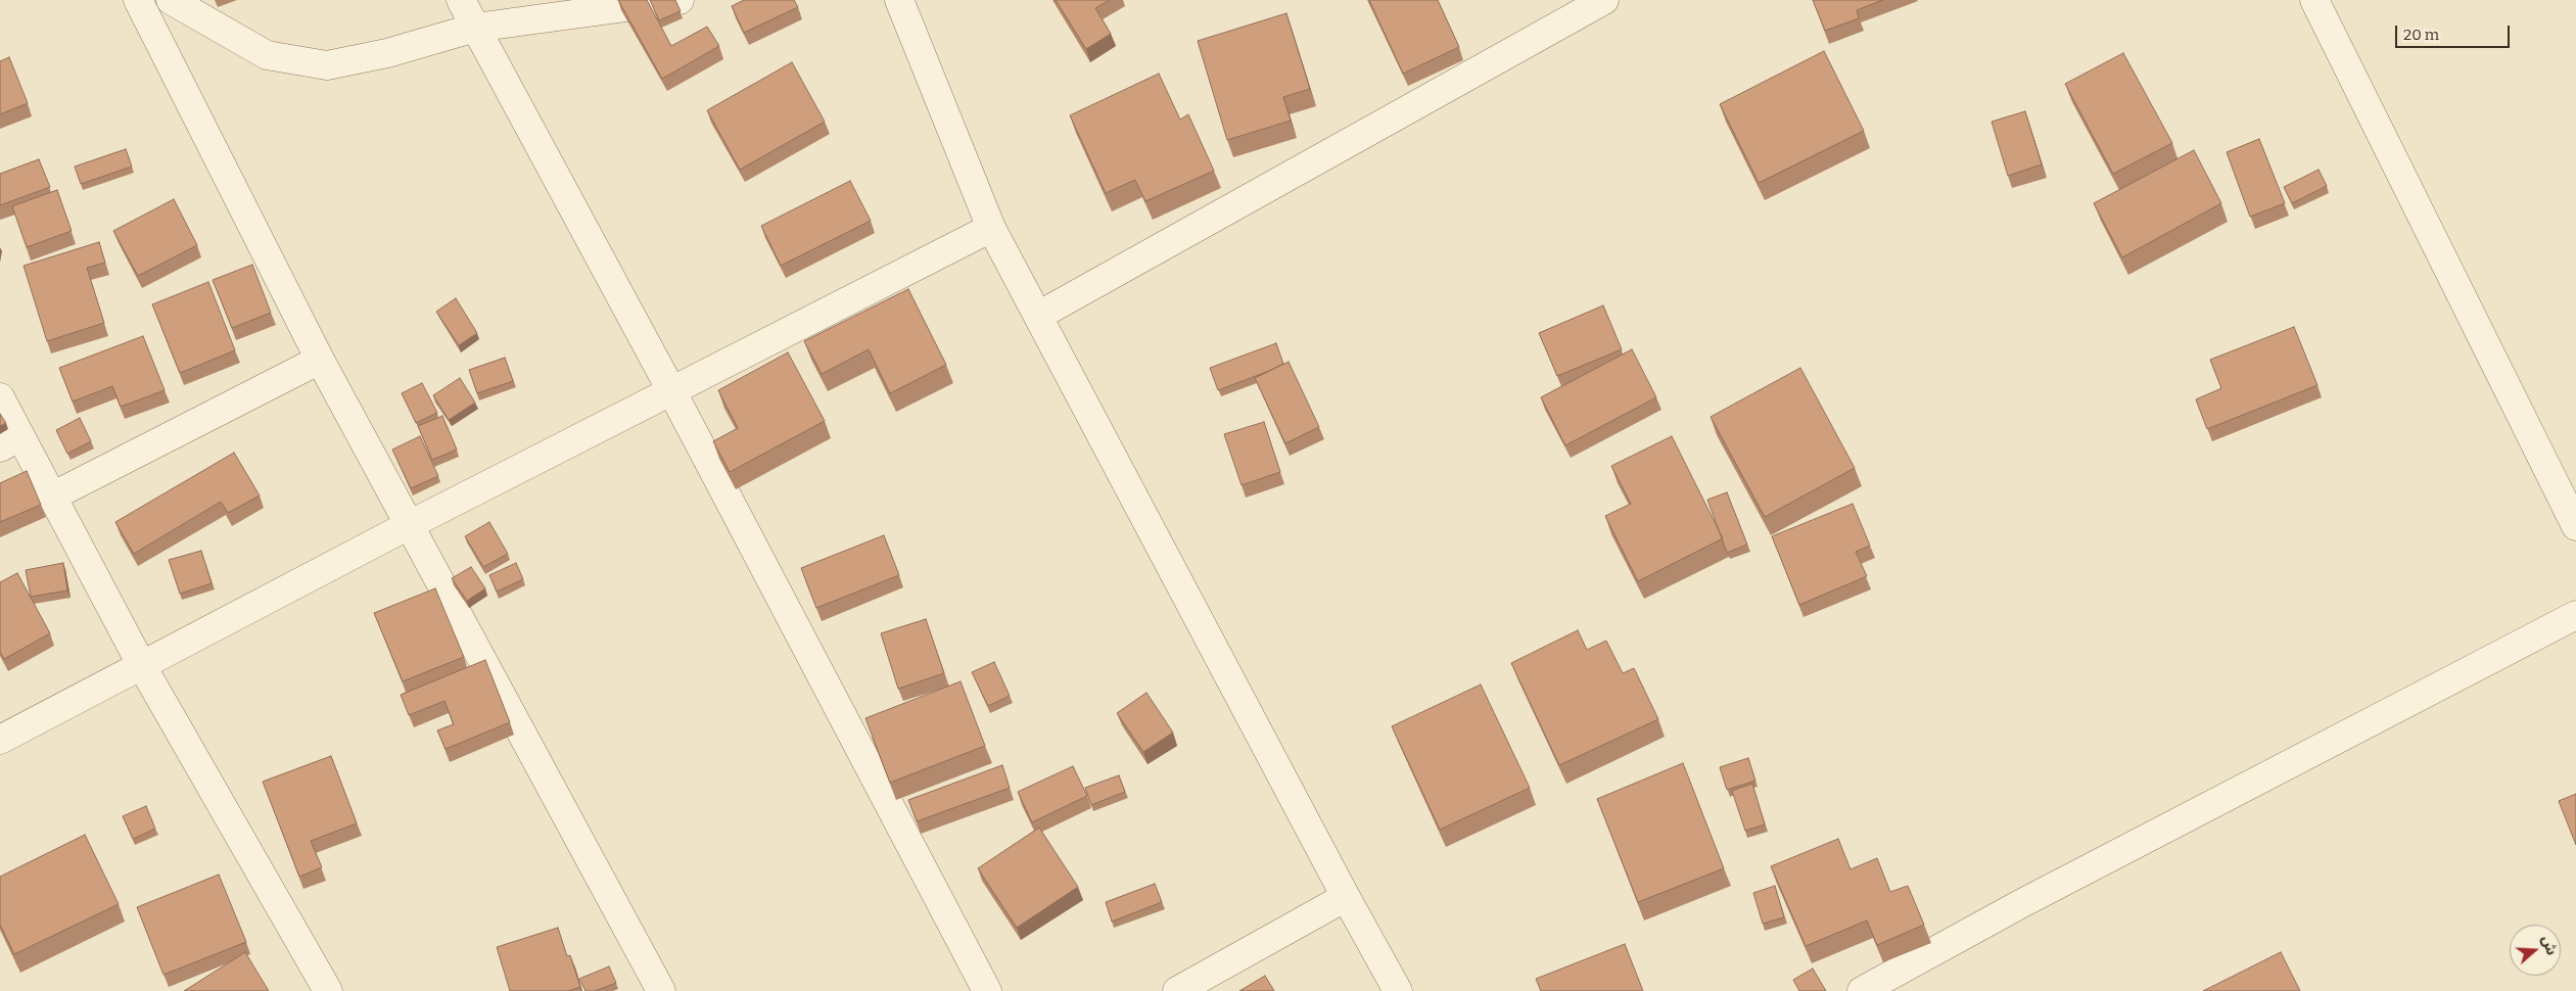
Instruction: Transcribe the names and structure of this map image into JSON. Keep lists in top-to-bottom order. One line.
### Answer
{"scale_bar":"20 m","north":"right"}
